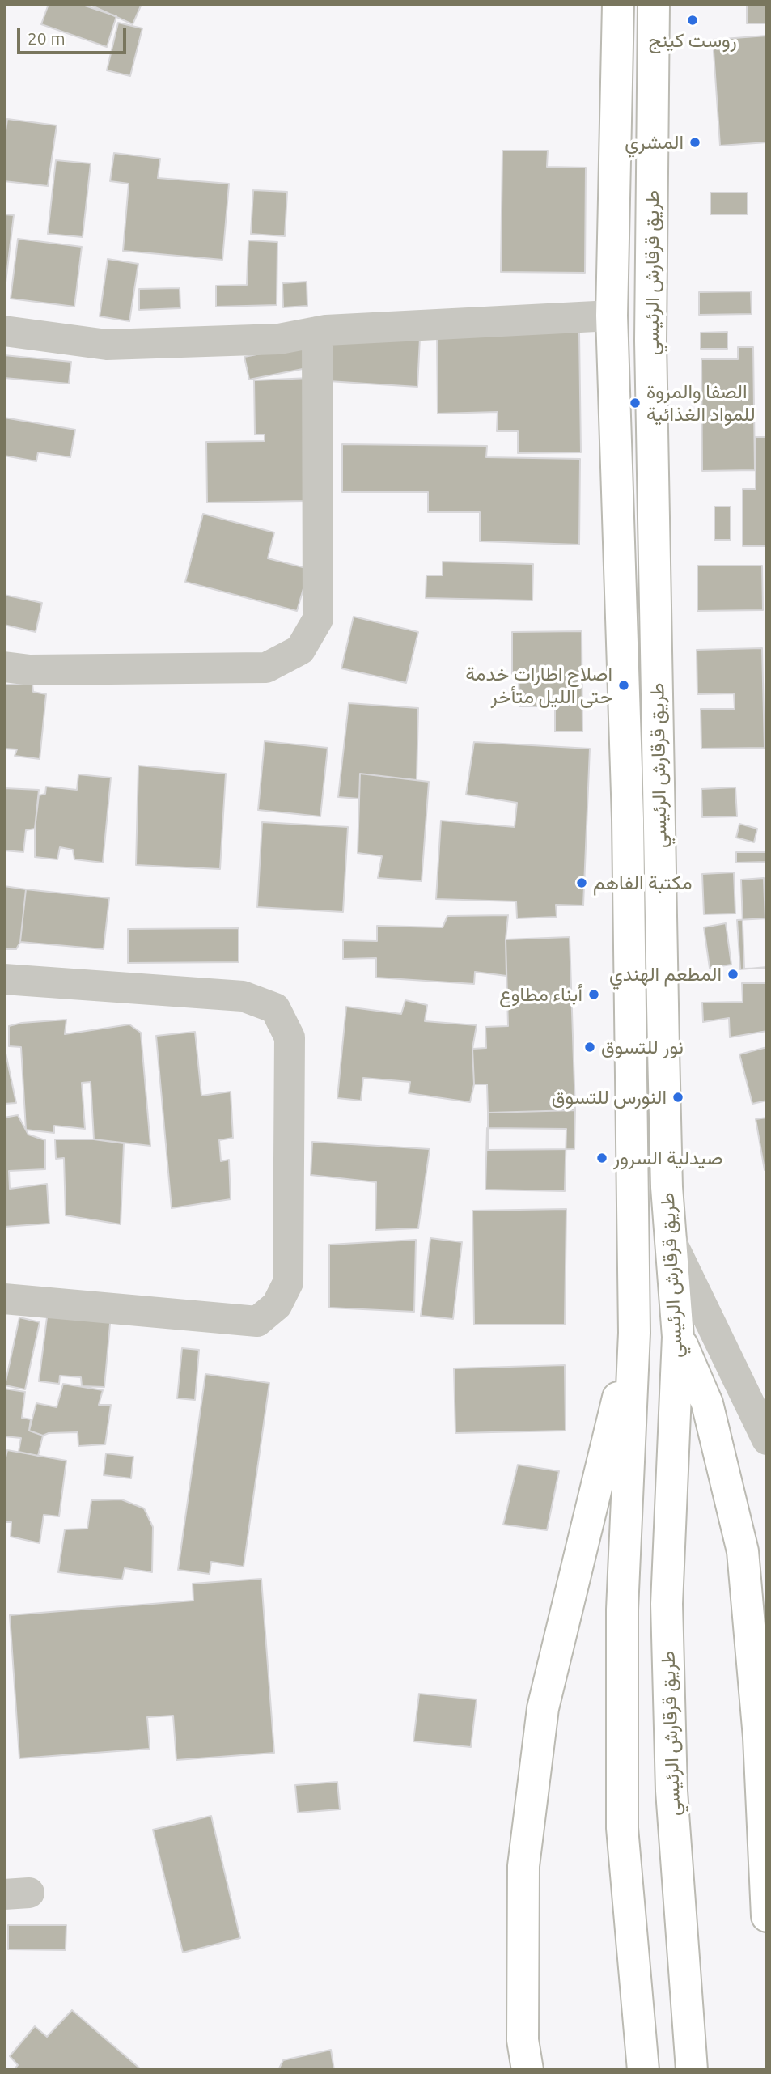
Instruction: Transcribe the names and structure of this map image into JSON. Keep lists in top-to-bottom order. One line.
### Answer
{"streets":{"main road":["طريق قرقارش الرئيسي"]},"places":["روست كينج","المشري","الصفا والمروة للمواد الغذائية","اصلاح اطارات خدمة حتى الليل متأخر","مكتبة الفاهم","المطعم الهندي","أبناء مطاوع","نور للتسوق","النورس للتسوق","صيدلية السرور"],"scale_bar":"20 m"}
